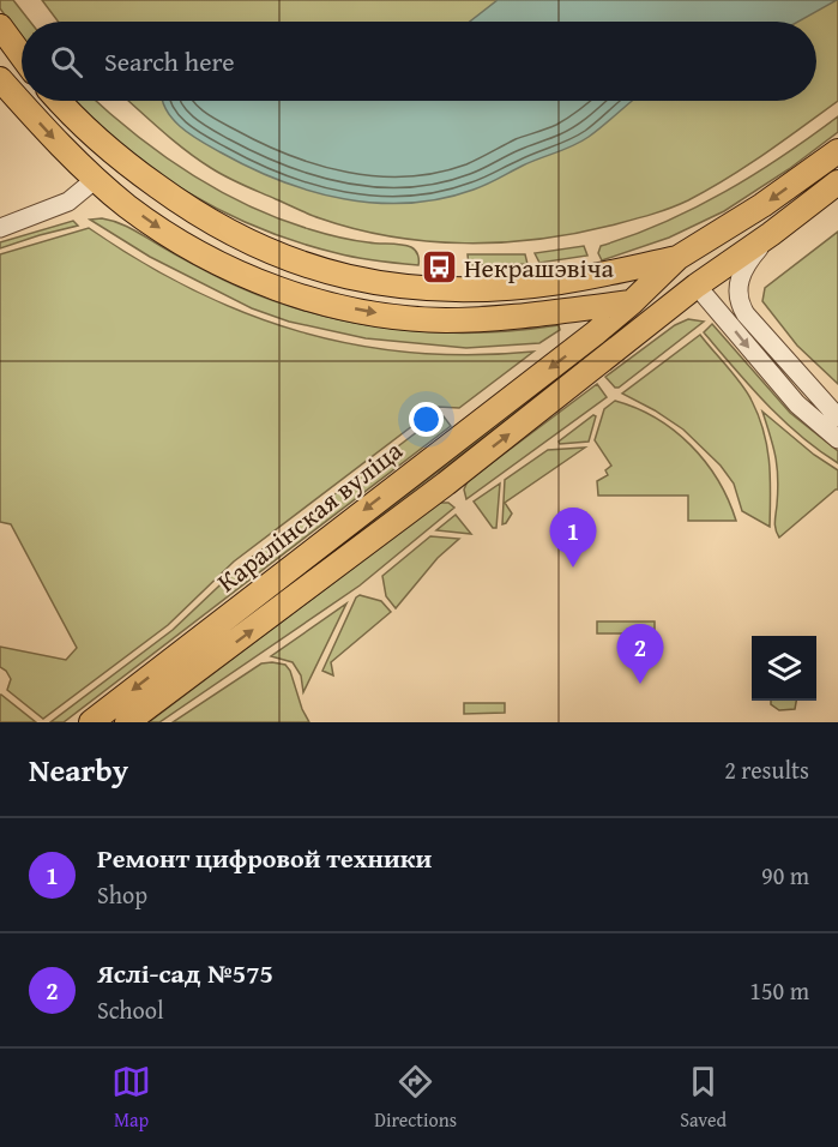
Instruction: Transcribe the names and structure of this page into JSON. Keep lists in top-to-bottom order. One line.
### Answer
{"streets":{"main road":["Каралінская вуліца"]},"places":{"bus stop":["Некрашэвіча"]},"page":{"search":"Search here","pins":["1","2"],"heading":["Nearby","2 results"],"list":[{"mark":"1","name":"Ремонт цифровой техники","note":"Shop","value":"90 m"},{"mark":"2","name":"Яслі-сад №575","note":"School","value":"150 m"}],"nav":["Map","Directions","Saved"]}}
